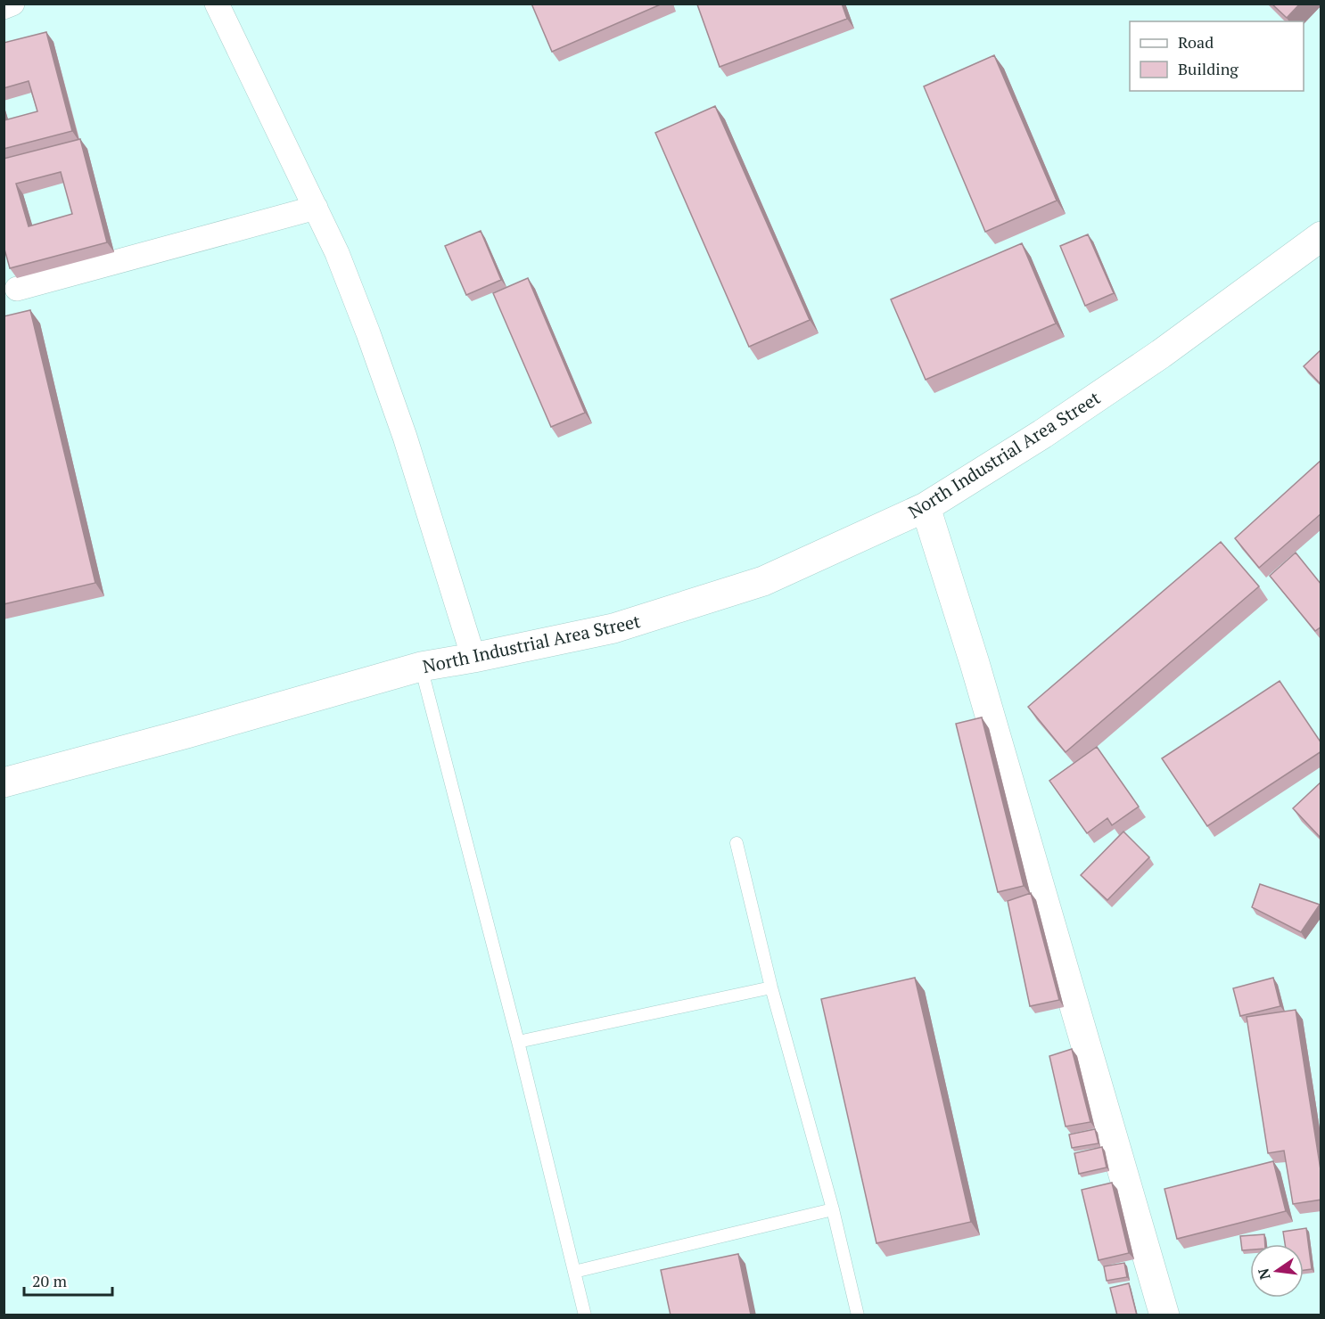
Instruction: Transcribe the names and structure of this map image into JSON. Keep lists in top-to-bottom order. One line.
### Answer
{"streets":{"main road":["North Industrial Area Street"]},"legend":["Road","Building"],"scale_bar":"20 m","north":"left"}
